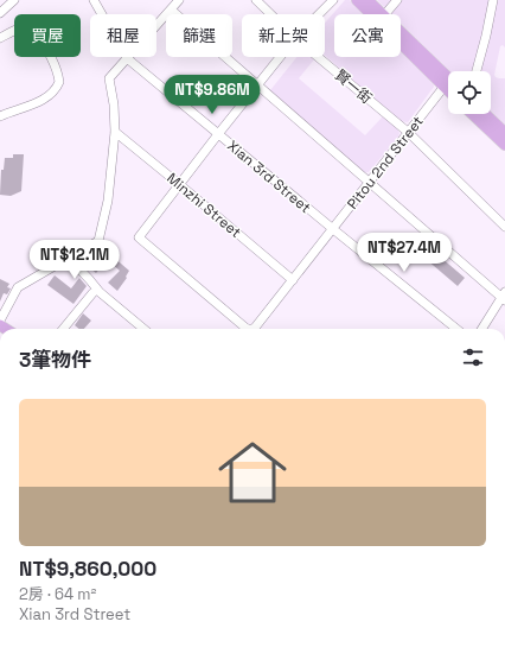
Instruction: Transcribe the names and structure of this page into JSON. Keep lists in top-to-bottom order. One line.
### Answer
{"streets":{"street":["賢一街","Pitou 2nd Street","Xian 3rd Street","Minzhi Street"]},"crossings":[["賢一街","Pitou 2nd Street"],["Pitou 2nd Street","Xian 3rd Street"],["Pitou 2nd Street","Minzhi Street"]],"page":{"chip":["買屋","租屋","篩選","新上架","公寓"],"price":["NT$9.86M","NT$27.4M","NT$12.1M"],"heading":"3筆物件","list":[{"name":"NT$9,860,000","note":"2房 · 64 m² · Xian 3rd Street"}]}}
